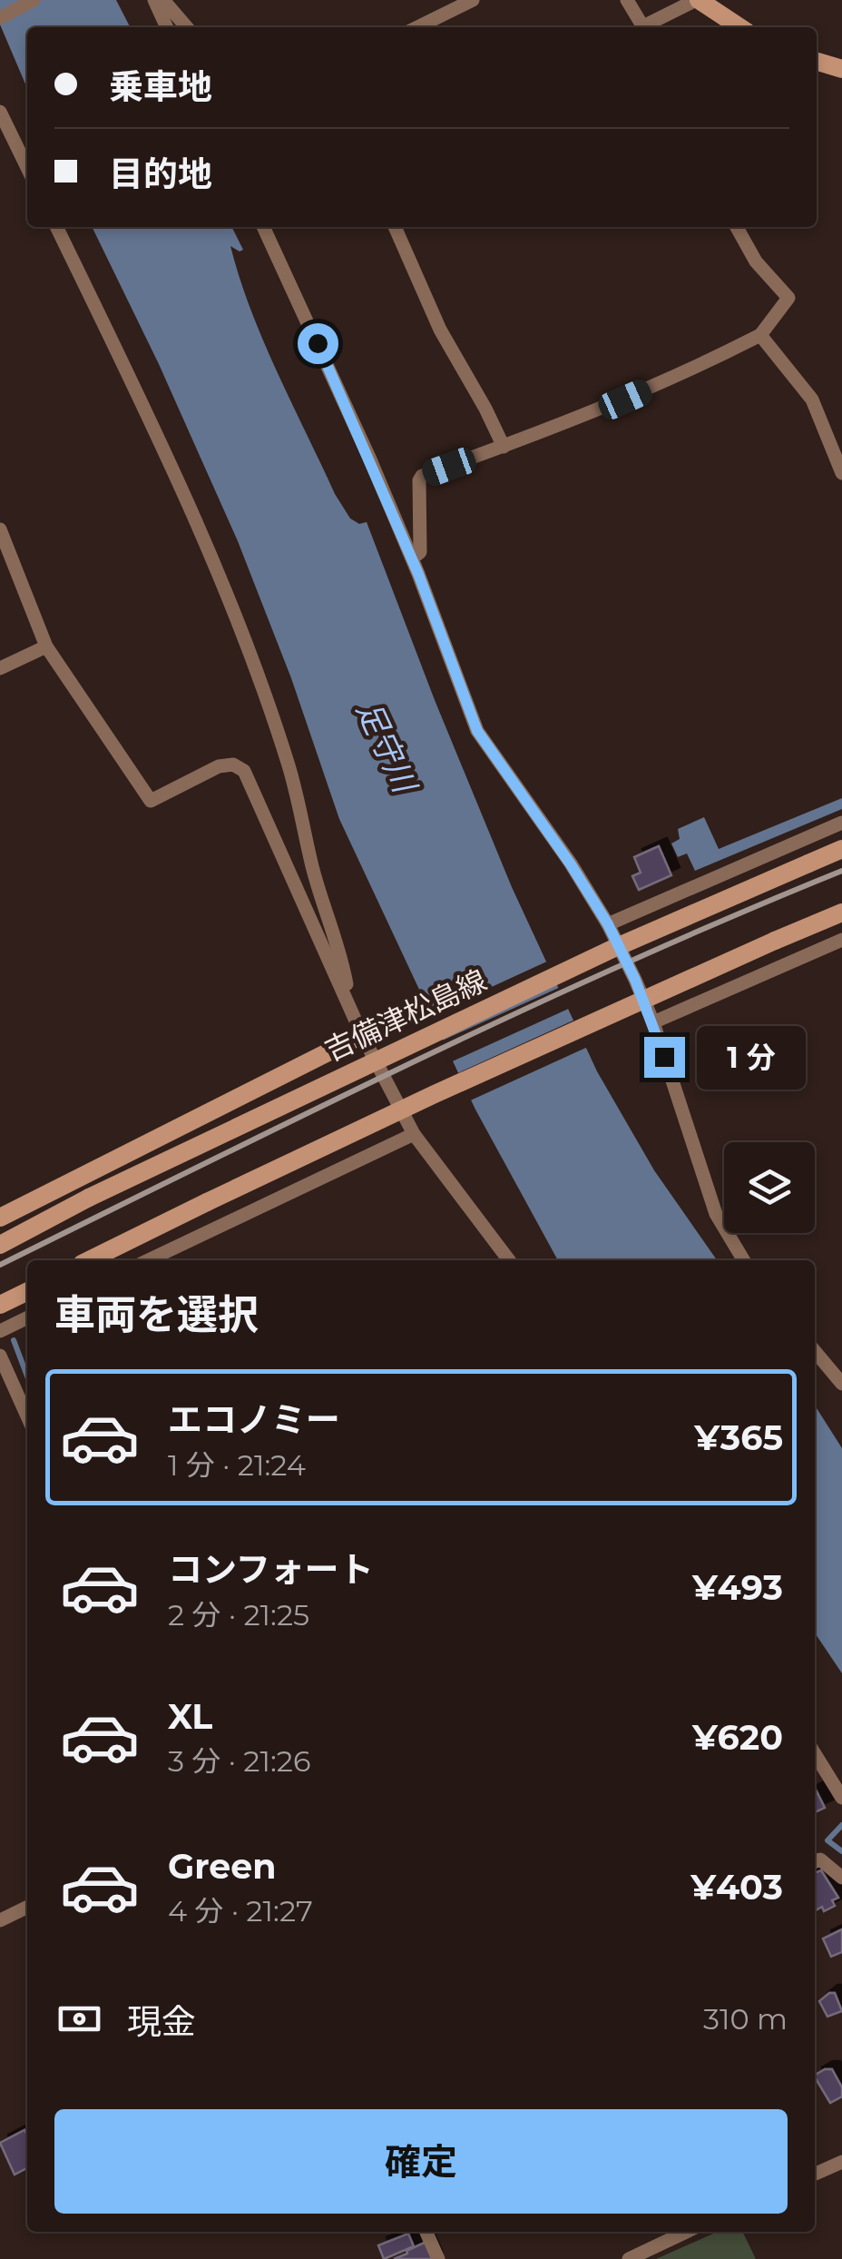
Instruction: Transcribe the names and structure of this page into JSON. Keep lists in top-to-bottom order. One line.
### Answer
{"streets":{"main road":["吉備津松島線"]},"water":["足守川"],"page":{"banner":["乗車地","目的地"],"bubble":"1 分","heading":"車両を選択","list":[{"name":"エコノミー","note":"1 分 · 21:24","value":"¥365"},{"name":"コンフォート","note":"2 分 · 21:25","value":"¥493"},{"name":"XL","note":"3 分 · 21:26","value":"¥620"},{"name":"Green","note":"4 分 · 21:27","value":"¥403"}],"pay":["現金","310 m"],"buttons":"確定"}}
